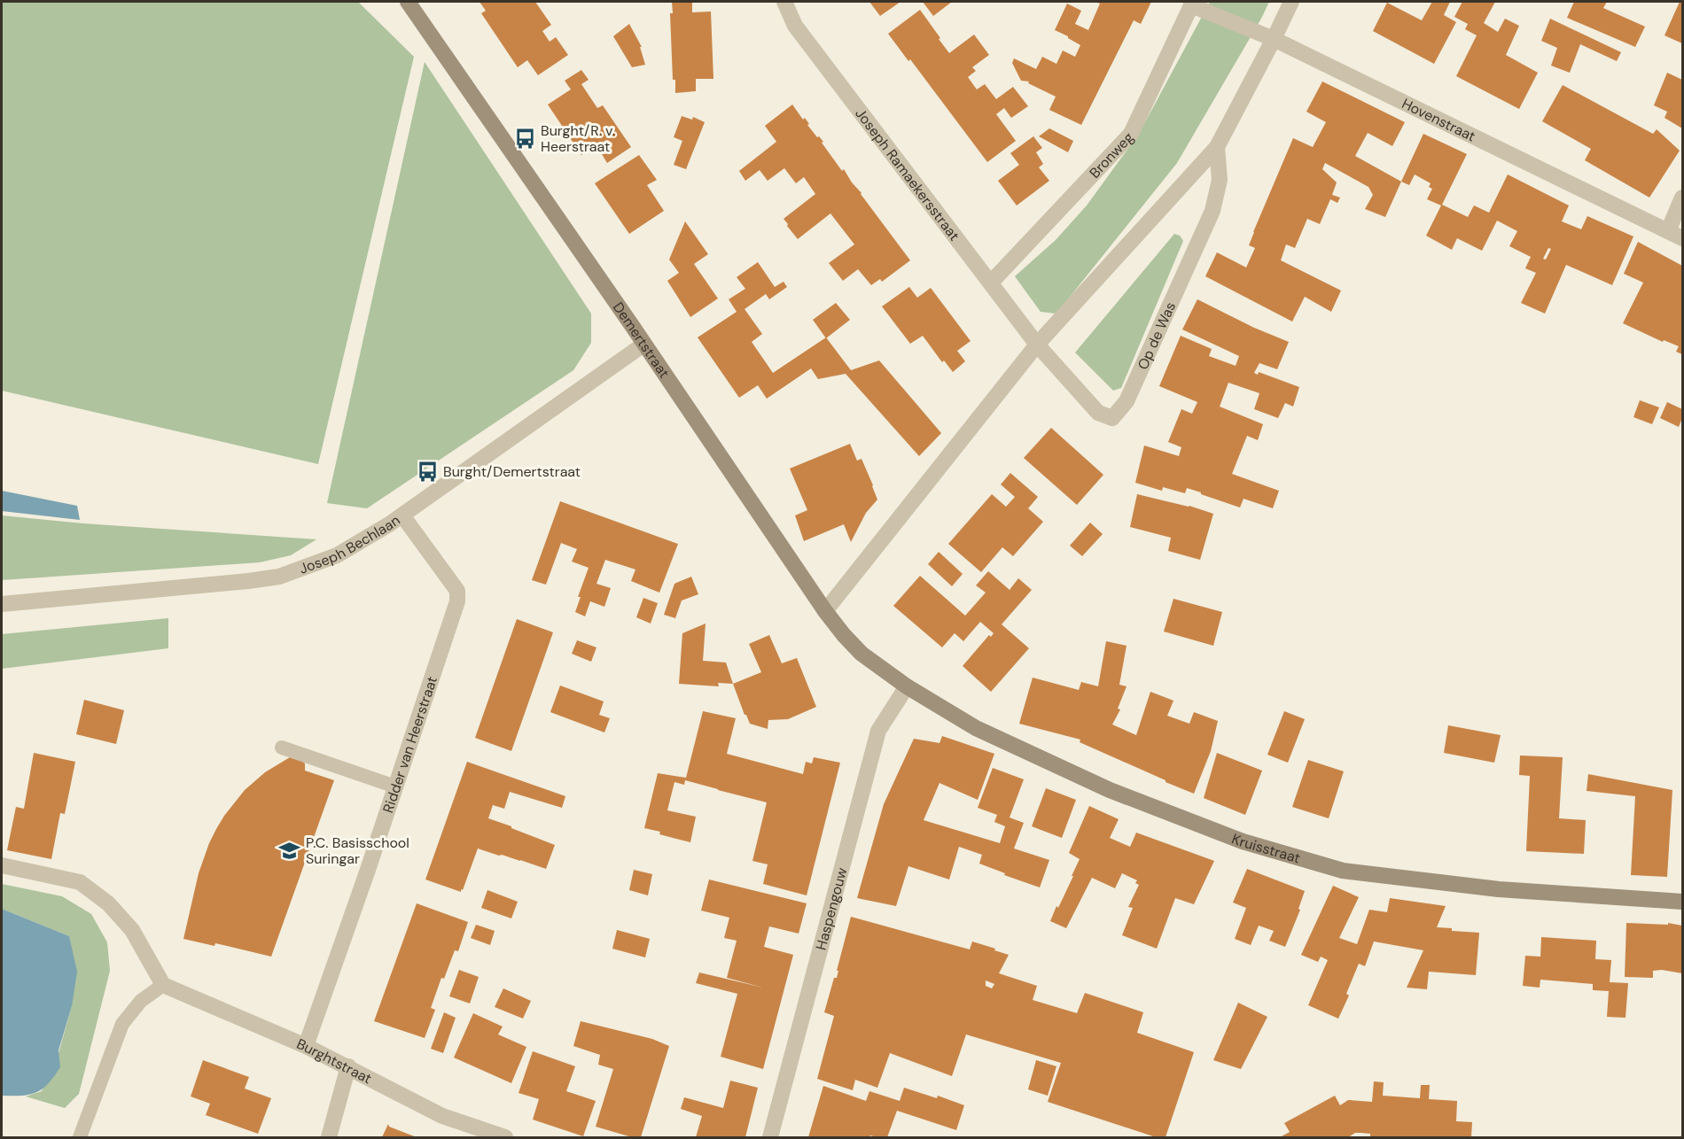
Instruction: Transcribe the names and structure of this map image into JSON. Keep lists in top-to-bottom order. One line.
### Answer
{"streets":{"street":["Hovenstraat","Bronweg","Joseph Ramaekersstraat","Op de Was","Demertstraat","Joseph Bechlaan","Ridder van Heerstraat","Kruisstraat","Haspengouw","Burghtstraat"]},"crossings":[["Hovenstraat","Bronweg"],["Bronweg","Joseph Ramaekersstraat"],["Joseph Ramaekersstraat","Op de Was"],["Demertstraat","Joseph Bechlaan"],["Demertstraat","Kruisstraat"],["Joseph Bechlaan","Ridder van Heerstraat"],["Ridder van Heerstraat","Burghtstraat"],["Kruisstraat","Haspengouw"]],"places":{"bus stop":["Burght/R. v. Heerstraat","Burght/Demertstraat"],"school or university":["P.C. Basisschool Suringar"]}}
